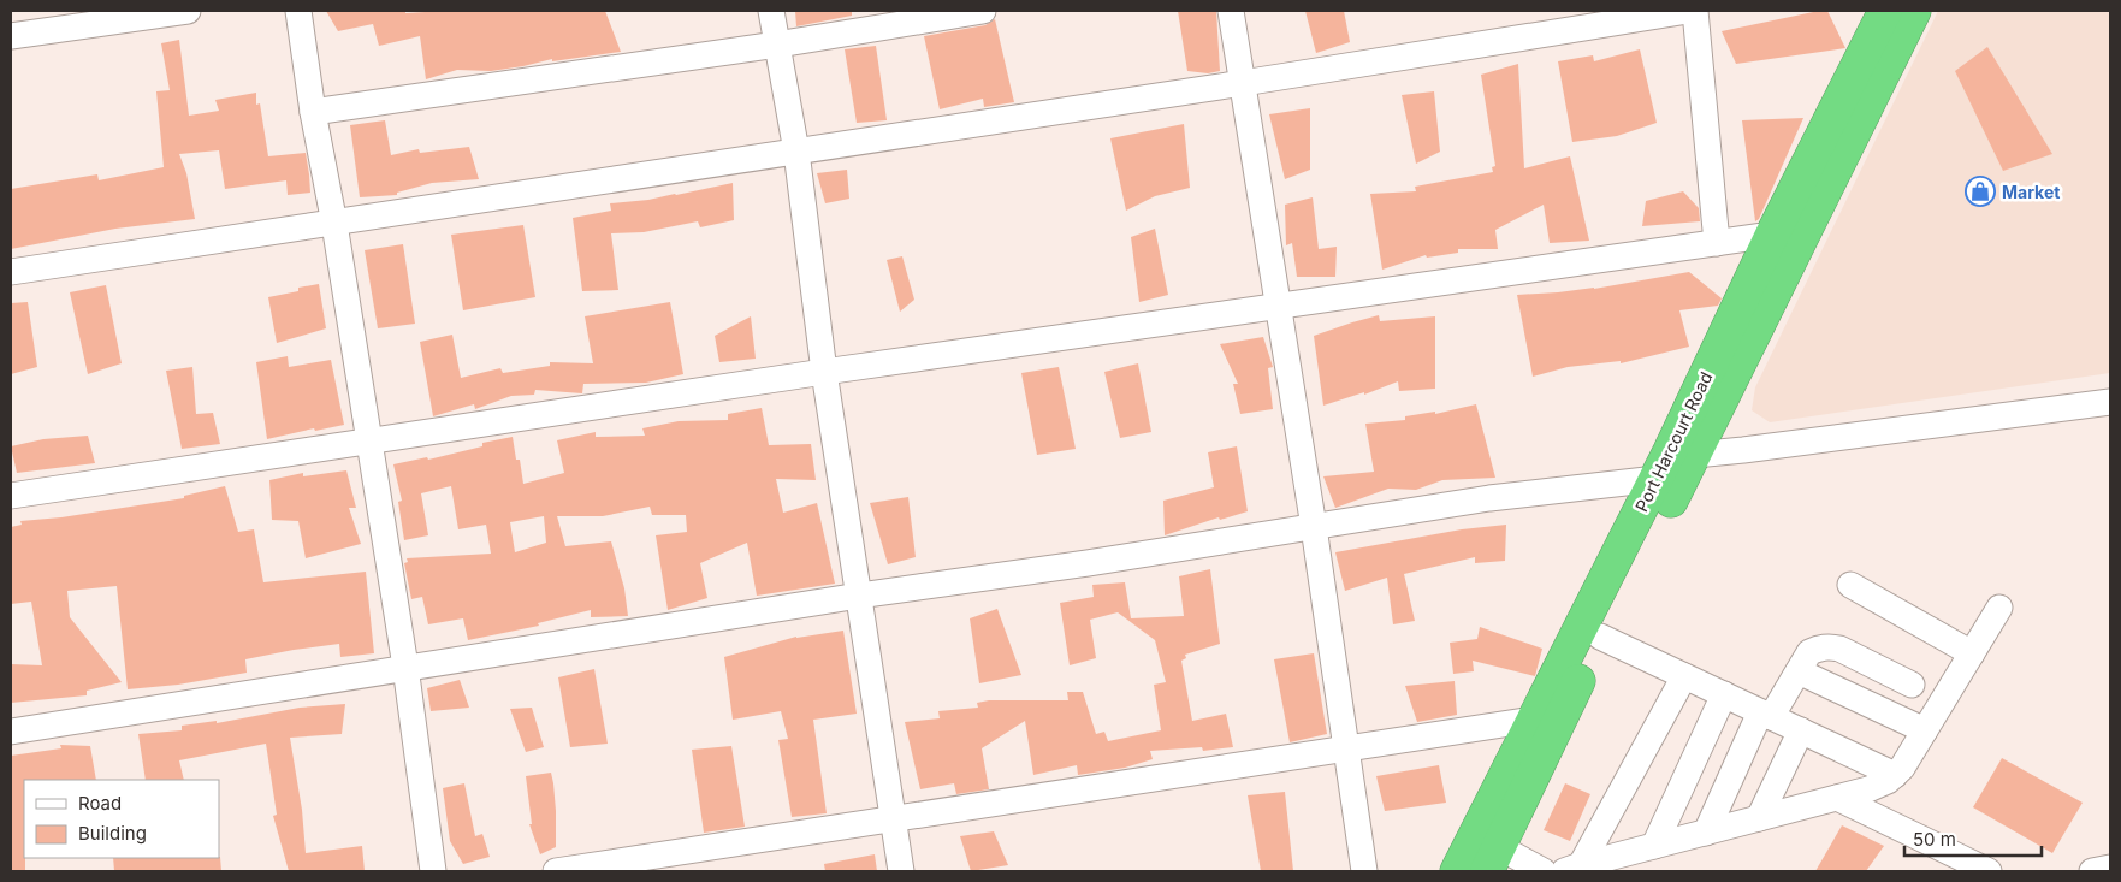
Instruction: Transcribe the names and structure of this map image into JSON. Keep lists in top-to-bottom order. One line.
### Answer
{"streets":{"highway":["Port Harcourt Road"]},"places":{"shop":["Market"]},"legend":["Road","Building"],"scale_bar":"50 m"}
